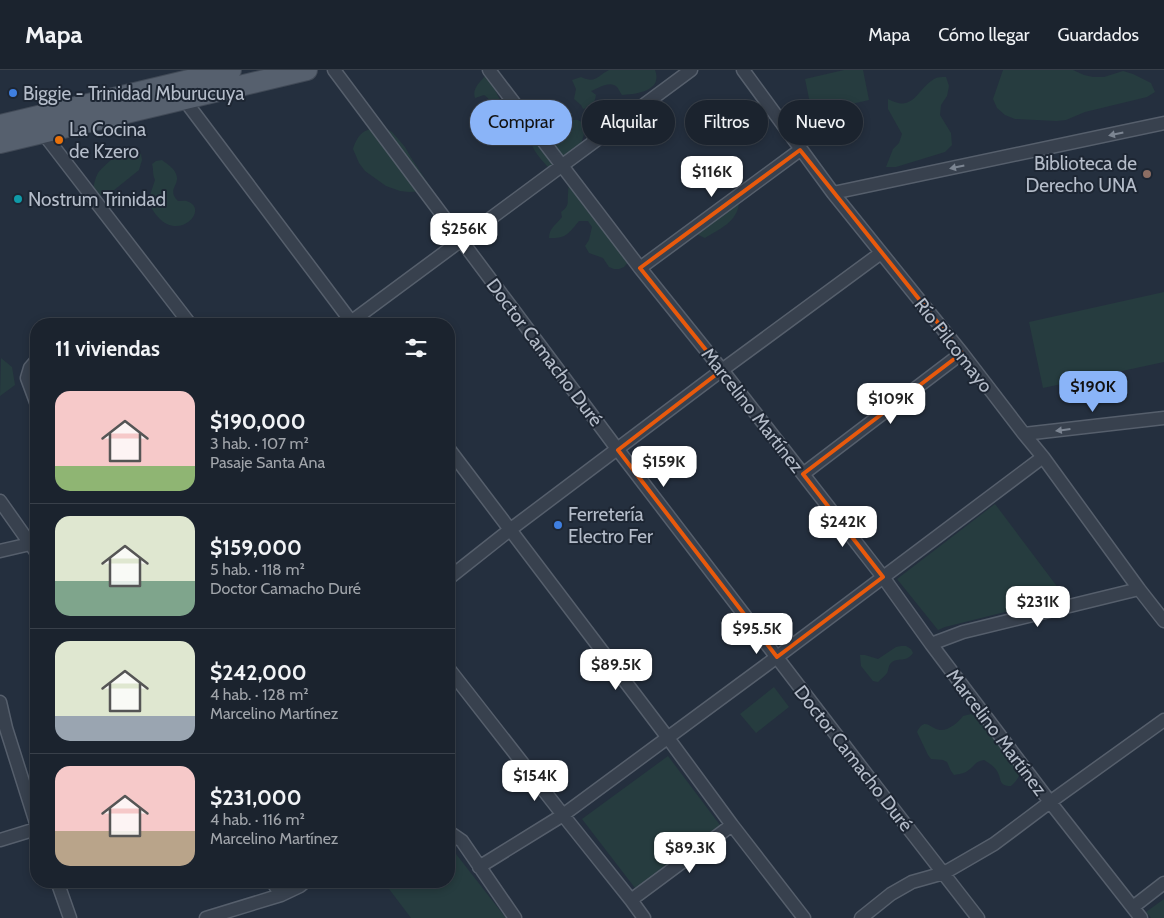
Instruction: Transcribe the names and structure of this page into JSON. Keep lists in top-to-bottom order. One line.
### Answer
{"streets":{"street":["Río Pilcomayo","Doctor Camacho Duré","Marcelino Martínez"]},"places":["Biggie - Trinidad Mburucuya","La Cocina de Kzero","Biblioteca de Derecho UNA","Nostrum Trinidad","Ferretería Electro Fer"],"page":{"header":"Mapa","nav":["Mapa","Cómo llegar","Guardados"],"chip":["Comprar","Alquilar","Filtros","Nuevo"],"price":["$116K","$256K","$190K","$109K","$159K","$242K","$231K","$95.5K","$89.5K","$154K","$89.3K"],"heading":"11 viviendas","list":[{"name":"$190,000","note":"3 hab. · 107 m² · Pasaje Santa Ana"},{"name":"$159,000","note":"5 hab. · 118 m² · Doctor Camacho Duré"},{"name":"$242,000","note":"4 hab. · 128 m² · Marcelino Martínez"},{"name":"$231,000","note":"4 hab. · 116 m² · Marcelino Martínez"}]}}
